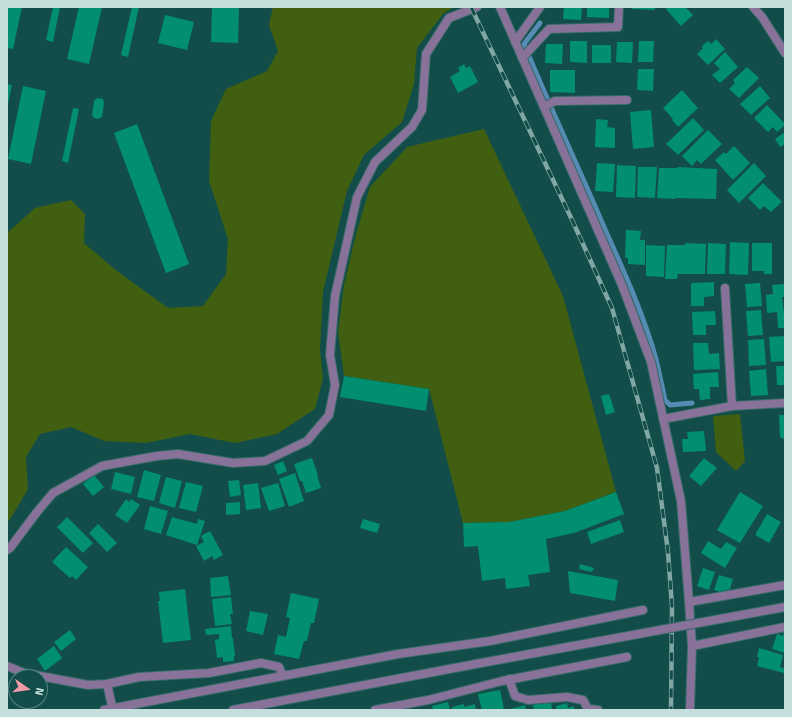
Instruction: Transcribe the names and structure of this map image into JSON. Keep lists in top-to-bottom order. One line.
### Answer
{"north":"right"}
